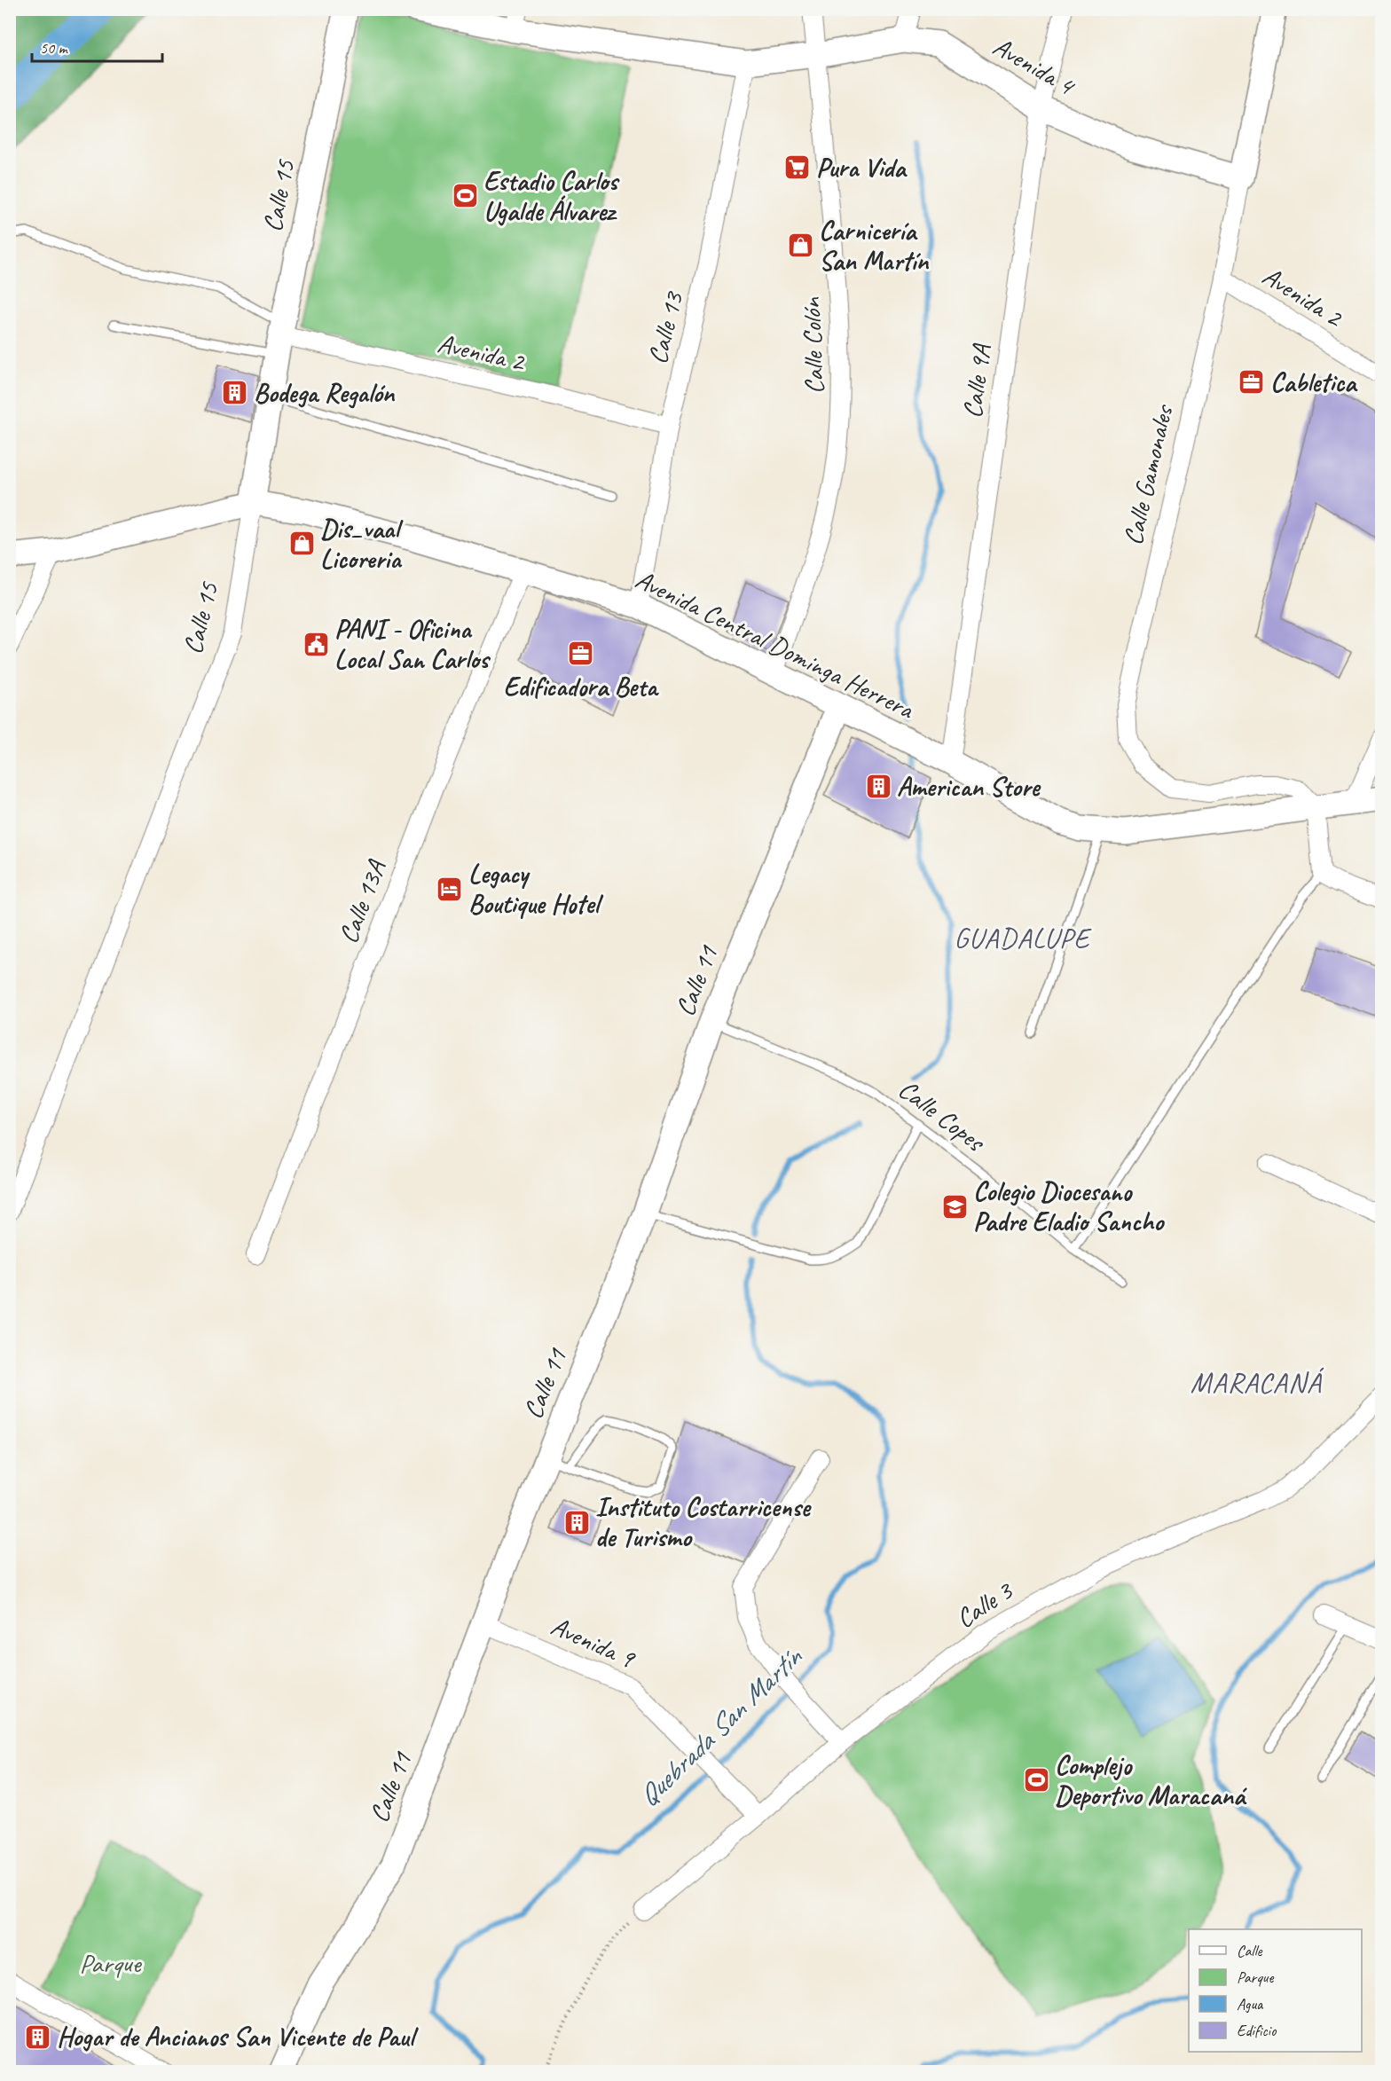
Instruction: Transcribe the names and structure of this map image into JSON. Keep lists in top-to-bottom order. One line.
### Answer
{"streets":{"street":["Avenida 4","Calle 15","Avenida 2","Calle 13","Calle Colón","Calle 9A","Calle Gamonales","Avenida Central Dominga Herrera","Calle 13A","Calle 11","Calle 3","Avenida 9"],"lane":["Calle Copes"]},"crossings":[["Avenida 4","Calle 13"],["Avenida 4","Calle Colón"],["Avenida 4","Calle 9A"],["Avenida 4","Calle Gamonales"],["Calle 15","Avenida 2"],["Calle 15","Avenida Central Dominga Herrera"],["Avenida 2","Calle 13"],["Avenida 2","Calle Gamonales"],["Calle 13","Avenida Central Dominga Herrera"],["Calle Colón","Avenida Central Dominga Herrera"],["Calle 9A","Avenida Central Dominga Herrera"],["Calle Gamonales","Avenida Central Dominga Herrera"],["Avenida Central Dominga Herrera","Calle 13A"],["Avenida Central Dominga Herrera","Calle 11"],["Calle 11","Calle Copes"],["Calle 11","Avenida 9"],["Calle 3","Avenida 9"]],"districts":["GUADALUPE","MARACANÁ"],"water":["Quebrada San Martín"],"parks":["Parque"],"places":{"supermarket":["Pura Vida"],"sports":["Estadio Carlos Ugalde Álvarez","Complejo Deportivo Maracaná"],"shop":["Carnicería San Martín","Dis_vaal Licoreria"],"office":["Cabletica","Edificadora Beta"],"building":["Bodega Regalón","American Store","Instituto Costarricense de Turismo","Hogar de Ancianos San Vicente de Paul"],"public building":["PANI - Oficina Local San Carlos"],"hotel":["Legacy Boutique Hotel"],"school or university":["Colegio Diocesano Padre Eladio Sancho"]},"legend":["Calle","Parque","Agua","Edificio"],"scale_bar":"50 m"}
